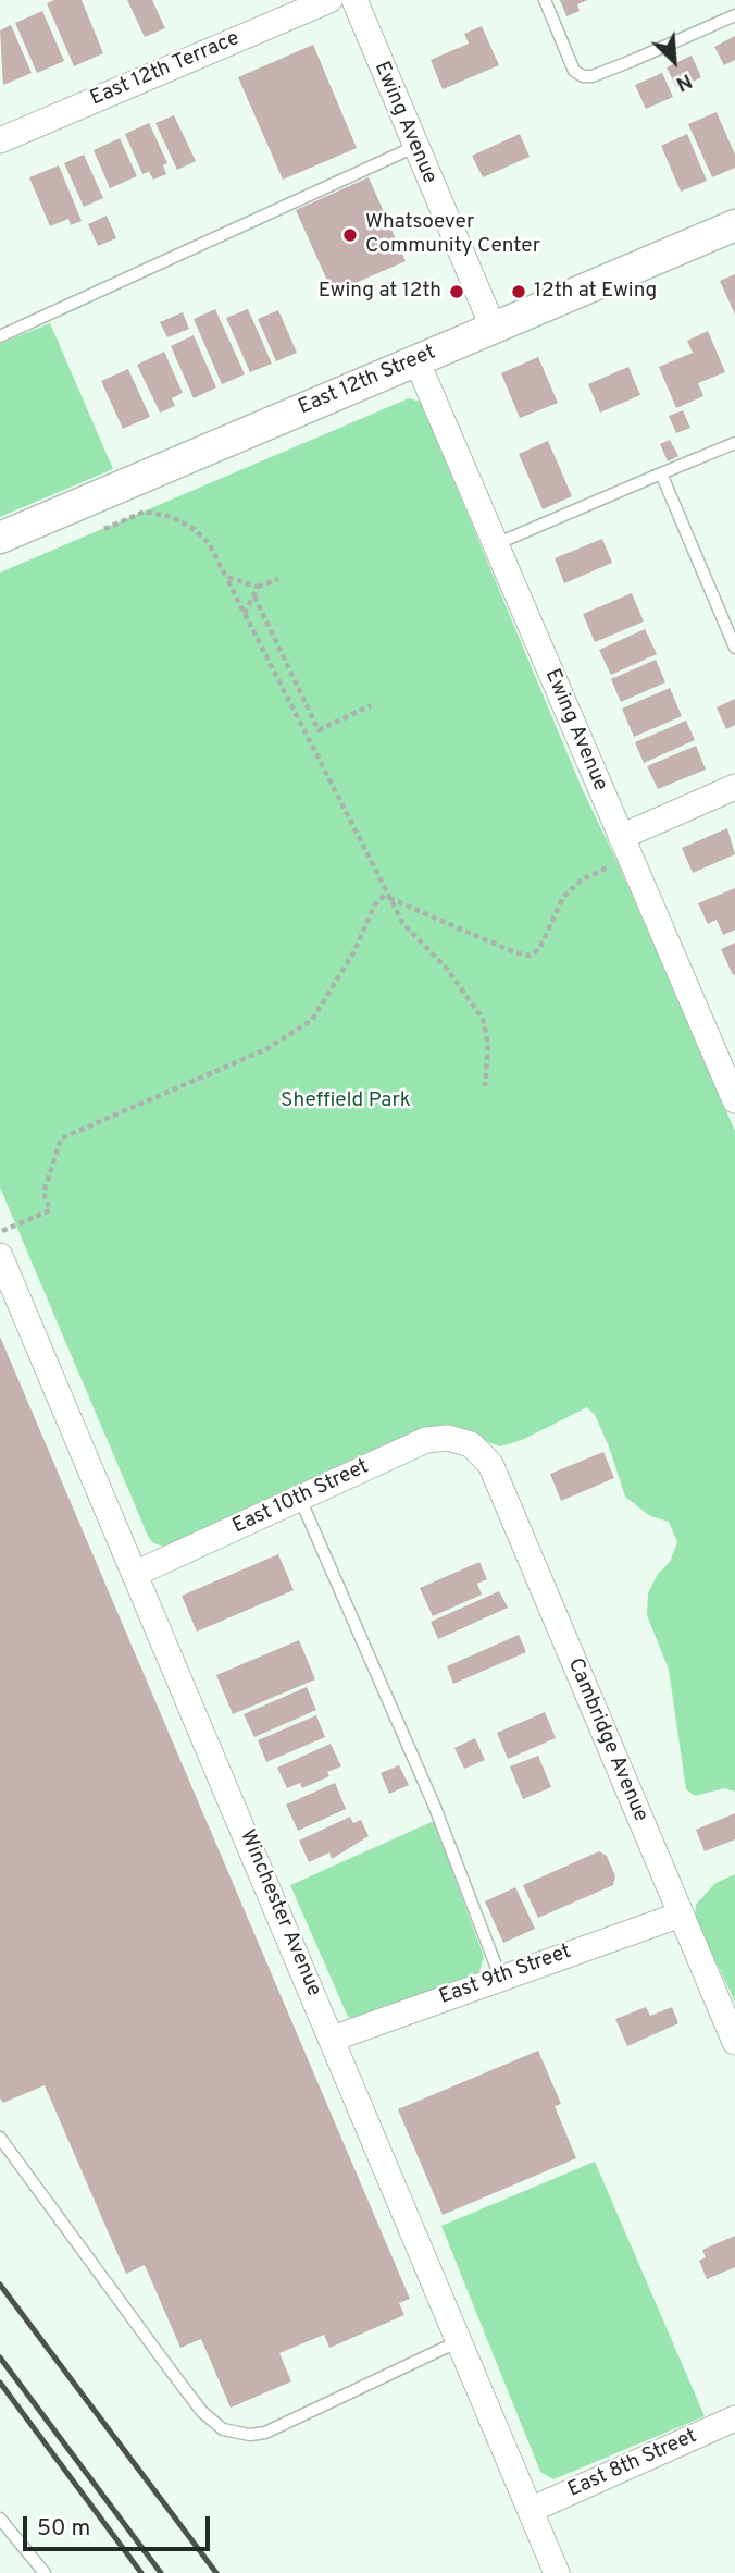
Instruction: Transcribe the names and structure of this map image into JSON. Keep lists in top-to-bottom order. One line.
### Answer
{"streets":{"street":["East 12th Terrace","Ewing Avenue","East 12th Street","East 10th Street","Cambridge Avenue","Winchester Avenue","East 9th Street","East 8th Street"]},"crossings":[["Ewing Avenue","East 12th Street"],["East 10th Street","Cambridge Avenue"],["East 10th Street","Winchester Avenue"],["Cambridge Avenue","East 9th Street"],["Winchester Avenue","East 9th Street"],["Winchester Avenue","East 8th Street"]],"parks":["Sheffield Park"],"places":["Whatsoever Community Center","Ewing at 12th","12th at Ewing"],"scale_bar":"50 m","north":"bottom right"}
